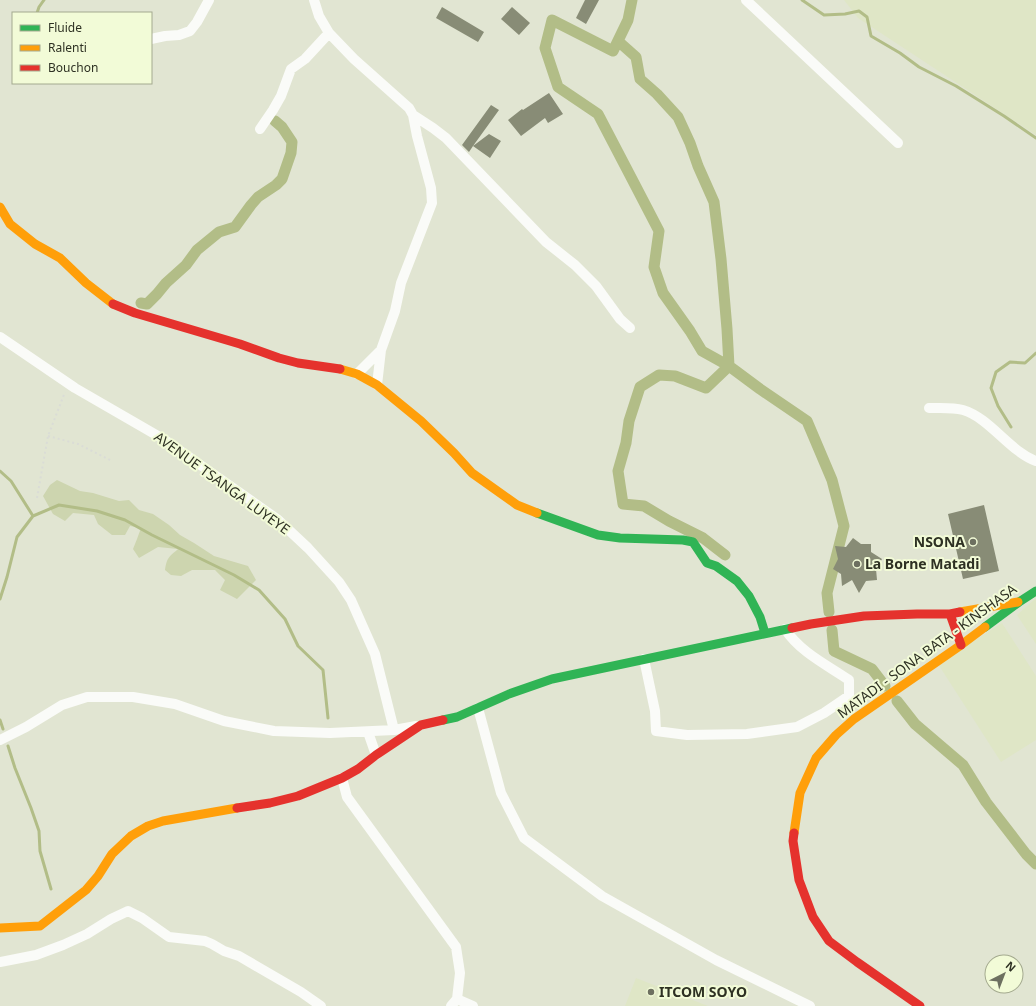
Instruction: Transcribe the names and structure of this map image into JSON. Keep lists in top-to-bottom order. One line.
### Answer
{"streets":{"main road":["MATADI - SONA BATA - KINSHASA"],"street":["AVENUE TSANGA LUYEYE"]},"places":["NSONA","La Borne Matadi","ITCOM SOYO"],"legend":["Fluide","Ralenti","Bouchon"],"north":"top right"}
